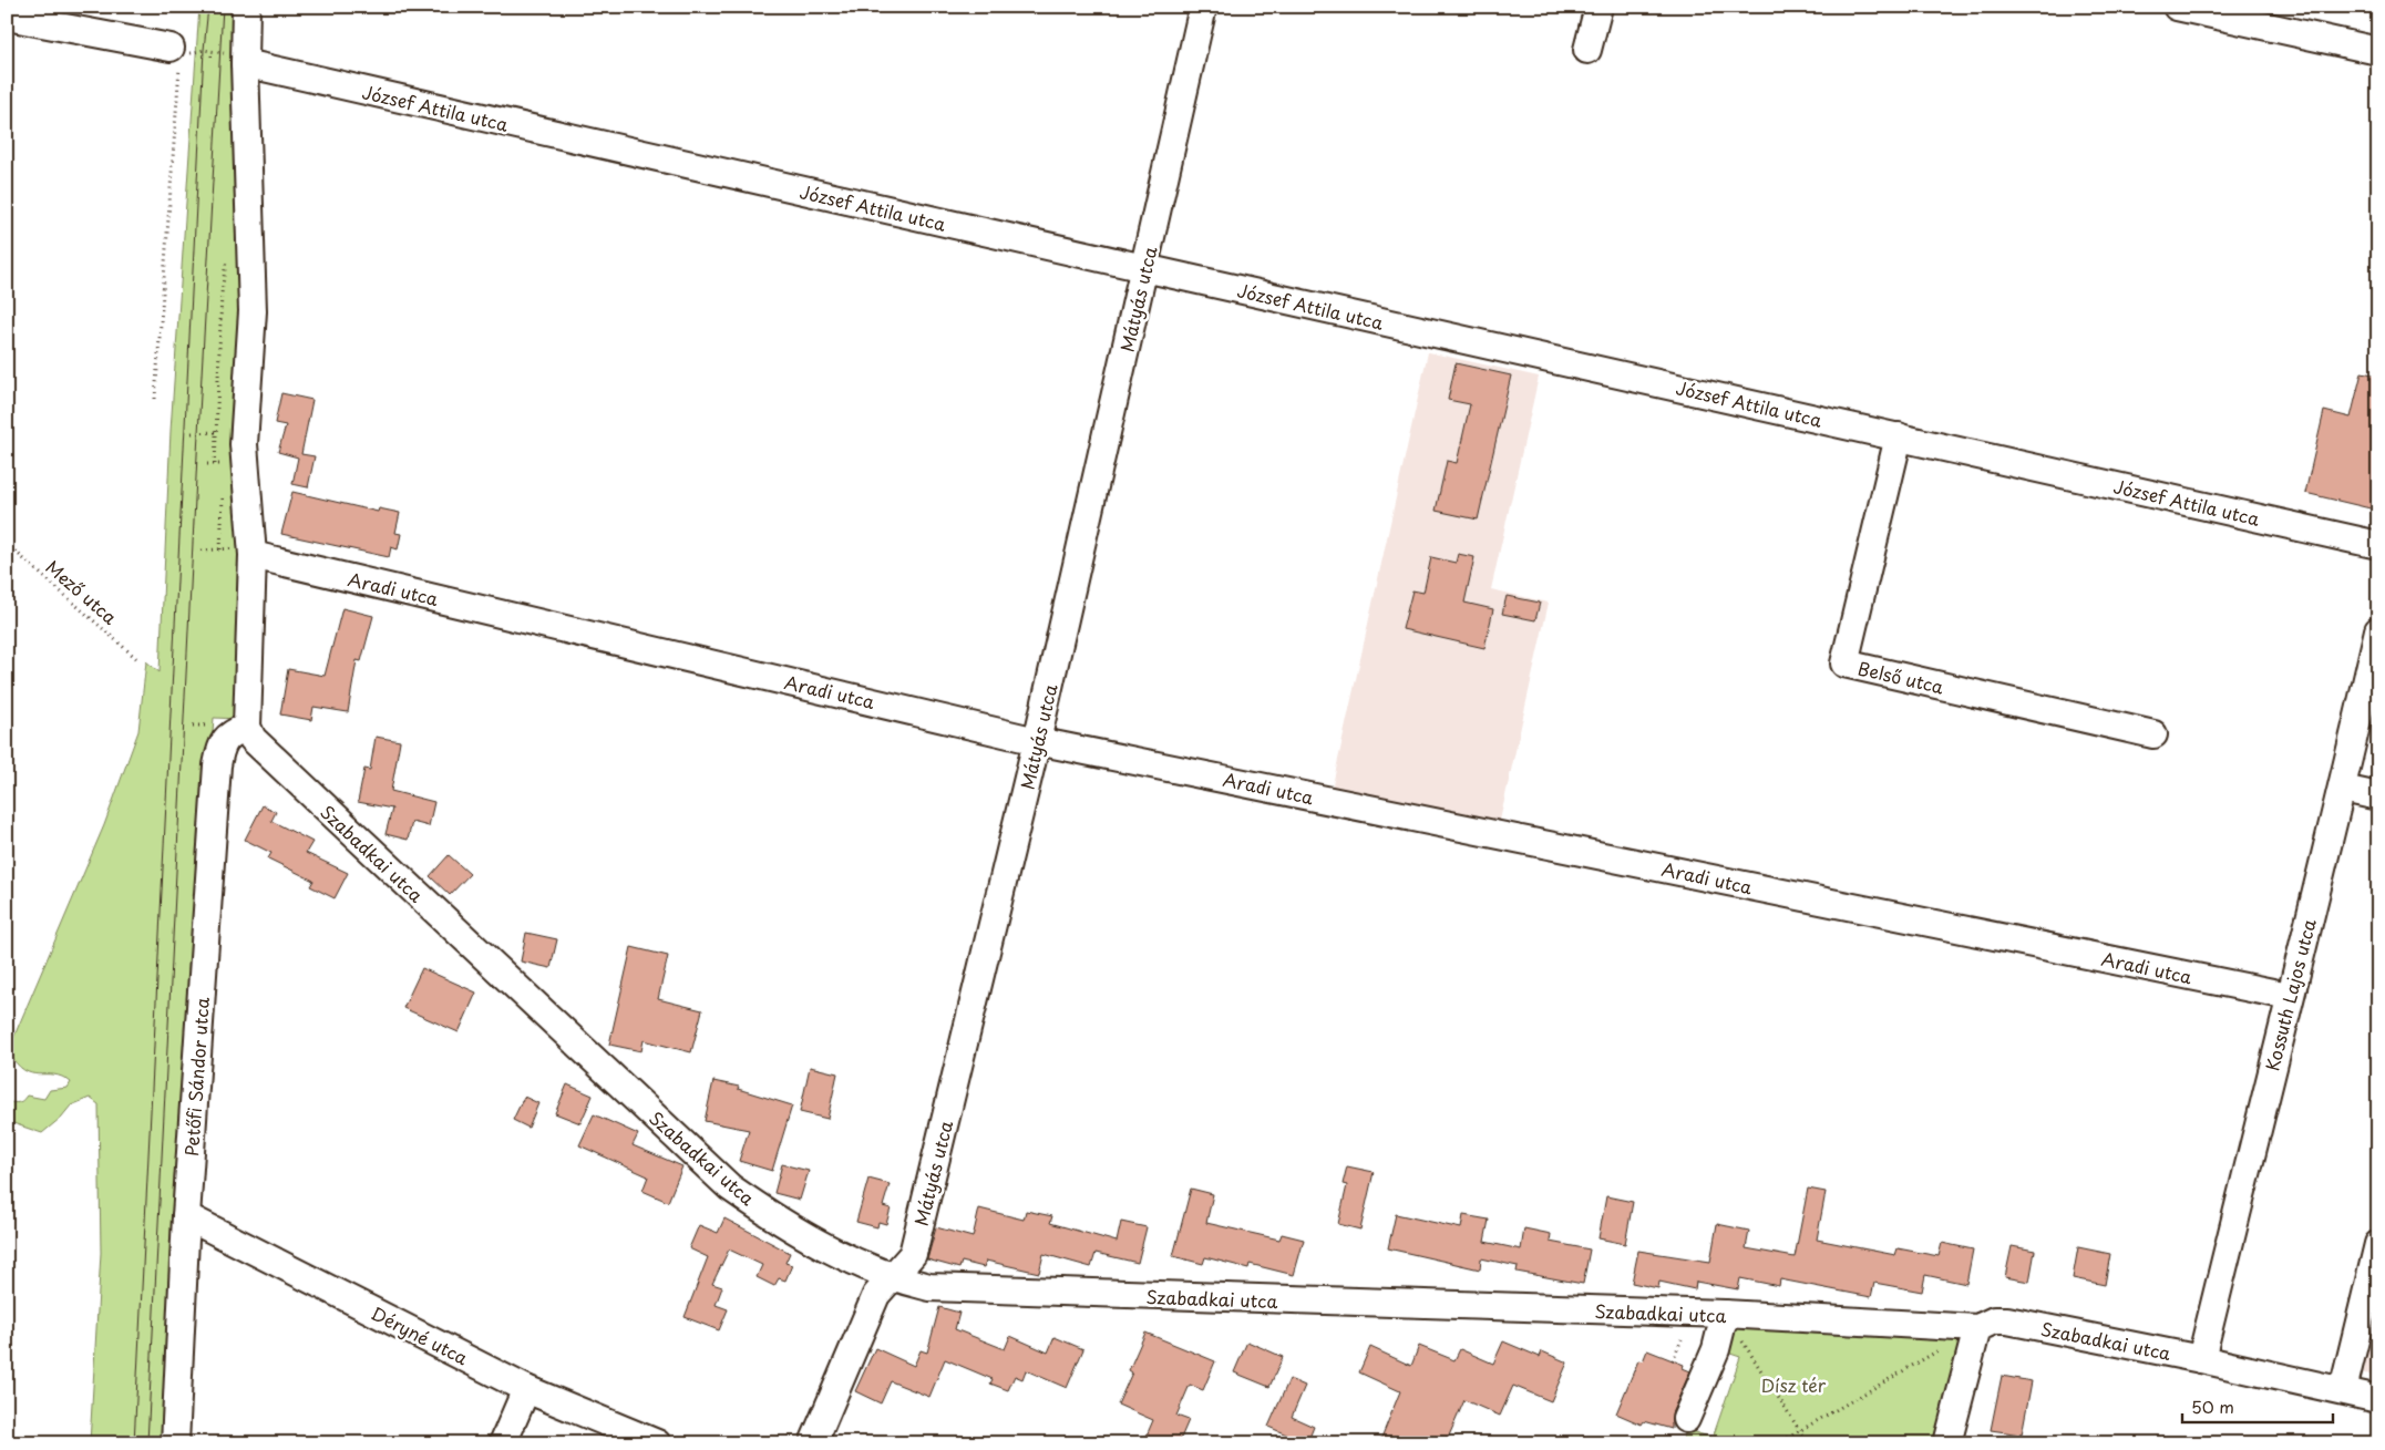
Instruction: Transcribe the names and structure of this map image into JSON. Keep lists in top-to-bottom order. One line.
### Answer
{"streets":{"street":["József Attila utca","Mátyás utca","Aradi utca","Belső utca","Szabadkai utca","Kossuth Lajos utca","Petőfi Sándor utca","Déryné utca"],"path":["Mező utca"]},"crossings":[["József Attila utca","Mátyás utca"],["József Attila utca","Belső utca"],["Mátyás utca","Aradi utca"],["Mátyás utca","Szabadkai utca"],["Aradi utca","Kossuth Lajos utca"],["Szabadkai utca","Kossuth Lajos utca"],["Szabadkai utca","Petőfi Sándor utca"],["Petőfi Sándor utca","Déryné utca"]],"parks":["Dísz tér"],"scale_bar":"50 m"}
